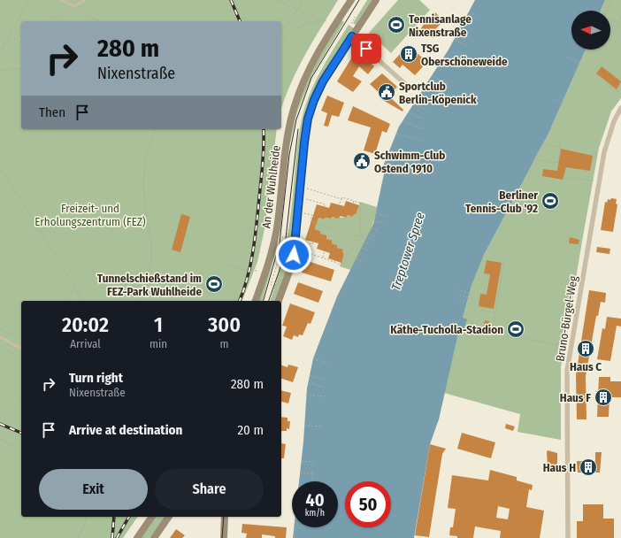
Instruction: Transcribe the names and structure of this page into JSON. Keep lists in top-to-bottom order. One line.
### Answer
{"streets":{"main road":["An der Wuhlheide"],"street":["Bruno-Bürgel-Weg"]},"water":["Treptower Spree"],"parks":["Freizeit- und Erholungszentrum (FEZ)"],"places":{"sports":["Tennisanlage Nixenstraße","Berliner Tennis-Club '92","Tunnelschießstand im FEZ-Park Wuhlheide","Käthe-Tucholla-Stadion"],"building":["TSG Oberschöneweide","Haus C","Haus F","Haus H"],"public building":["Sportclub Berlin-Köpenick","Schwimm-Club Ostend 1910"]},"north":"left","page":{"turn":["280 m","Nixenstraße"],"then":"Then","eta":["20:02","Arrival","1","min","300","m"],"list":[{"name":"Turn right","note":"Nixenstraße","value":"280 m"},{"name":"Arrive at destination","value":"20 m"}],"buttons":["Exit","Share"],"speed":"40 km/h","limit":"50"}}
